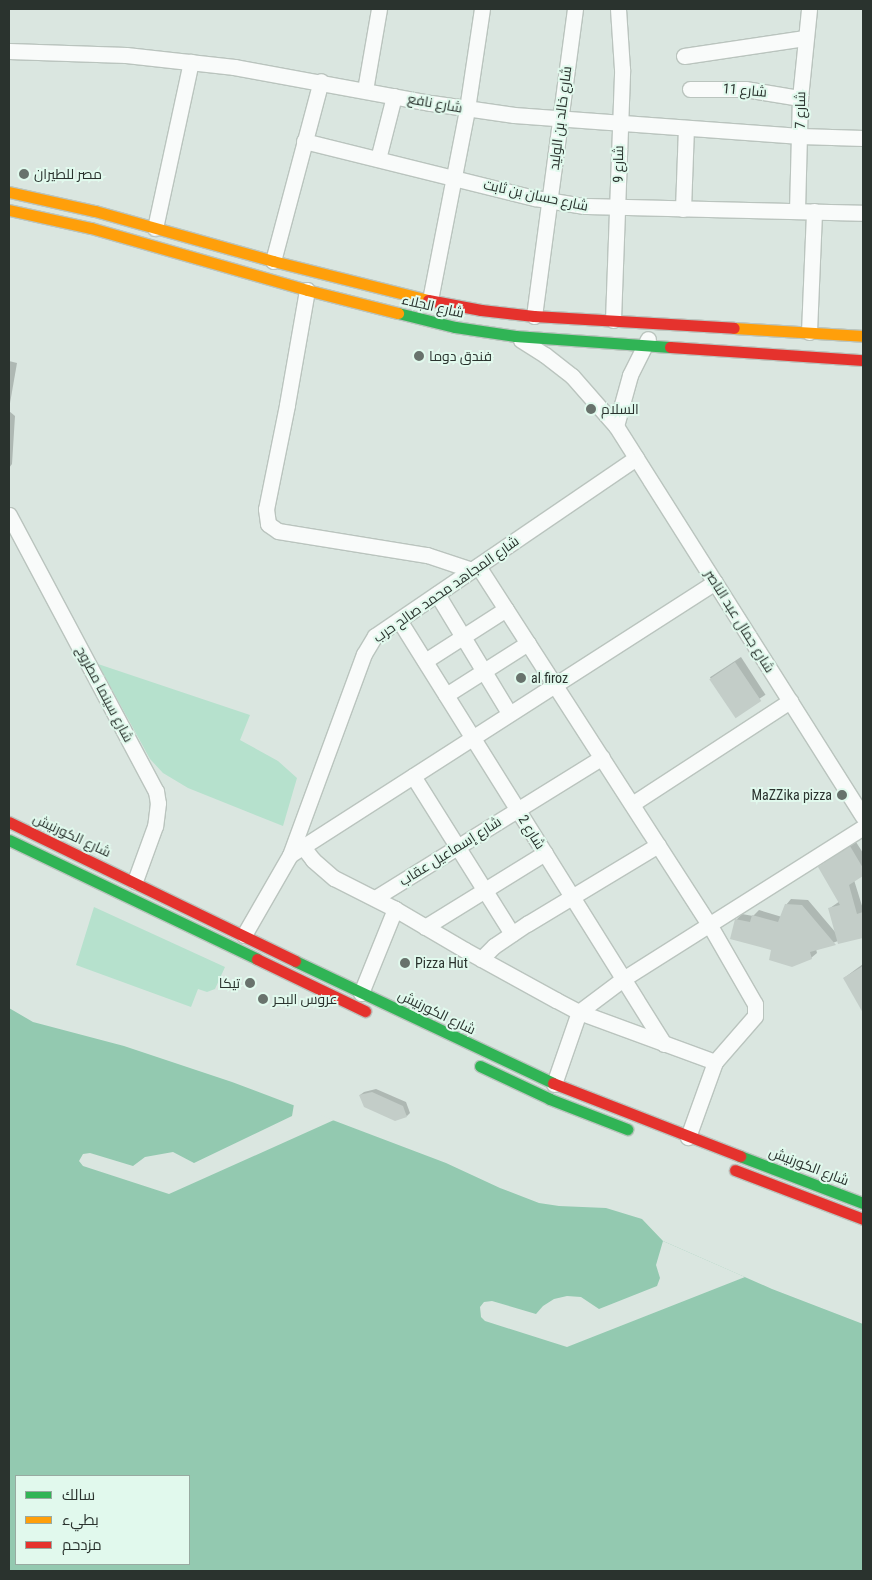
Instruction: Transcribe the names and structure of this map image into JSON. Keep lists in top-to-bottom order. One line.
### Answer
{"streets":{"main road":["شارع الجلاء","شارع الكورنيش"],"street":["شارع 11","شارع نافع","شارع 7","شارع خالد بن الوليد","شارع 9","شارع حسان بن ثابت","شارع المجاهد محمد صالح حرب","شارع جمال عبد الناصر","شارع سينما مطروح","شارع 2","شارع إسماعيل عقاب"]},"crossings":[["شارع 11","شارع 7"],["شارع نافع","شارع 7"],["شارع نافع","شارع خالد بن الوليد"],["شارع نافع","شارع 9"],["شارع 7","شارع حسان بن ثابت"],["شارع خالد بن الوليد","شارع حسان بن ثابت"],["شارع خالد بن الوليد","شارع الجلاء"],["شارع 9","شارع حسان بن ثابت"],["شارع 9","شارع الجلاء"],["شارع الجلاء","شارع جمال عبد الناصر"],["شارع المجاهد محمد صالح حرب","شارع جمال عبد الناصر"],["شارع المجاهد محمد صالح حرب","شارع 2"],["شارع المجاهد محمد صالح حرب","شارع الكورنيش"],["شارع سينما مطروح","شارع الكورنيش"],["شارع 2","شارع إسماعيل عقاب"]],"places":["مصر للطيران","فندق دوما","السلام","al firoz","MaZZika pizza","Pizza Hut","تيكا","عروس البحر"],"legend":["سالك","بطيء","مزدحم"]}
